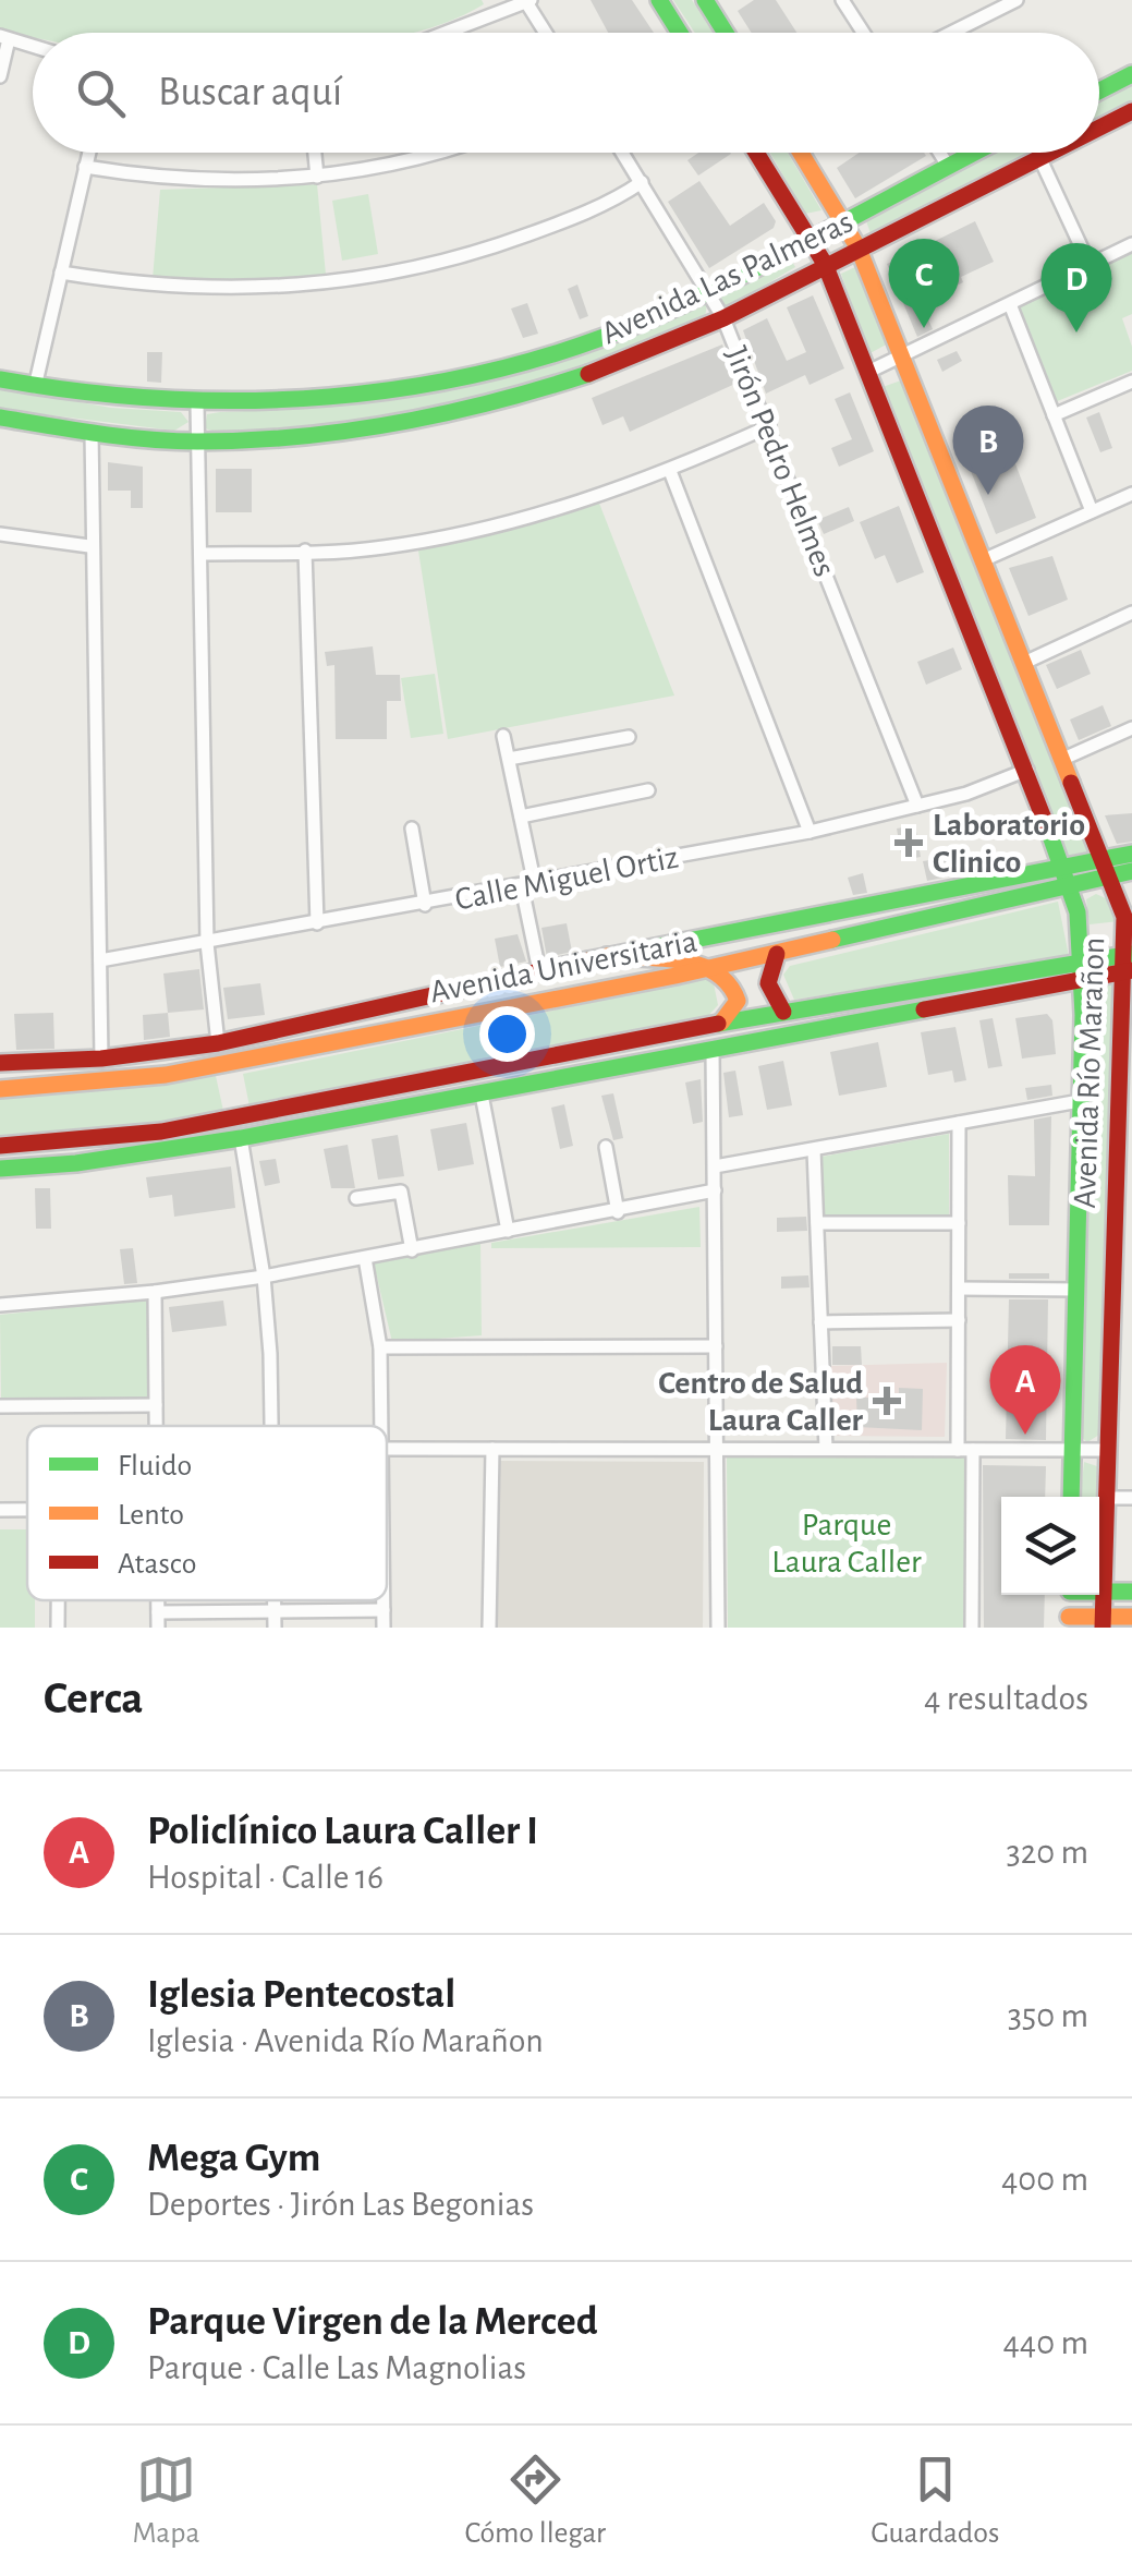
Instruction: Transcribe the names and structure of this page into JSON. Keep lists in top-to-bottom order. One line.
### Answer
{"streets":{"main road":["Avenida Las Palmeras","Avenida Universitaria","Avenida Río Marañon"],"street":["Jirón Pedro Helmes","Calle Miguel Ortiz"]},"crossings":[["Avenida Las Palmeras","Jirón Pedro Helmes"],["Avenida Las Palmeras","Avenida Río Marañon"],["Jirón Pedro Helmes","Calle Miguel Ortiz"],["Calle Miguel Ortiz","Avenida Río Marañon"],["Avenida Universitaria","Avenida Río Marañon"]],"parks":["Parque Laura Caller"],"places":{"health":["Laboratorio Clinico","Centro de Salud Laura Caller"]},"legend":["Fluido","Lento","Atasco"],"page":{"search":"Buscar aquí","pins":["C","D","B","A"],"heading":["Cerca","4 resultados"],"list":[{"mark":"A","name":"Policlínico Laura Caller I","note":"Hospital · Calle 16","value":"320 m"},{"mark":"B","name":"Iglesia Pentecostal","note":"Iglesia · Avenida Río Marañon","value":"350 m"},{"mark":"C","name":"Mega Gym","note":"Deportes · Jirón Las Begonias","value":"400 m"},{"mark":"D","name":"Parque Virgen de la Merced","note":"Parque · Calle Las Magnolias","value":"440 m"}],"nav":["Mapa","Cómo llegar","Guardados"]}}
